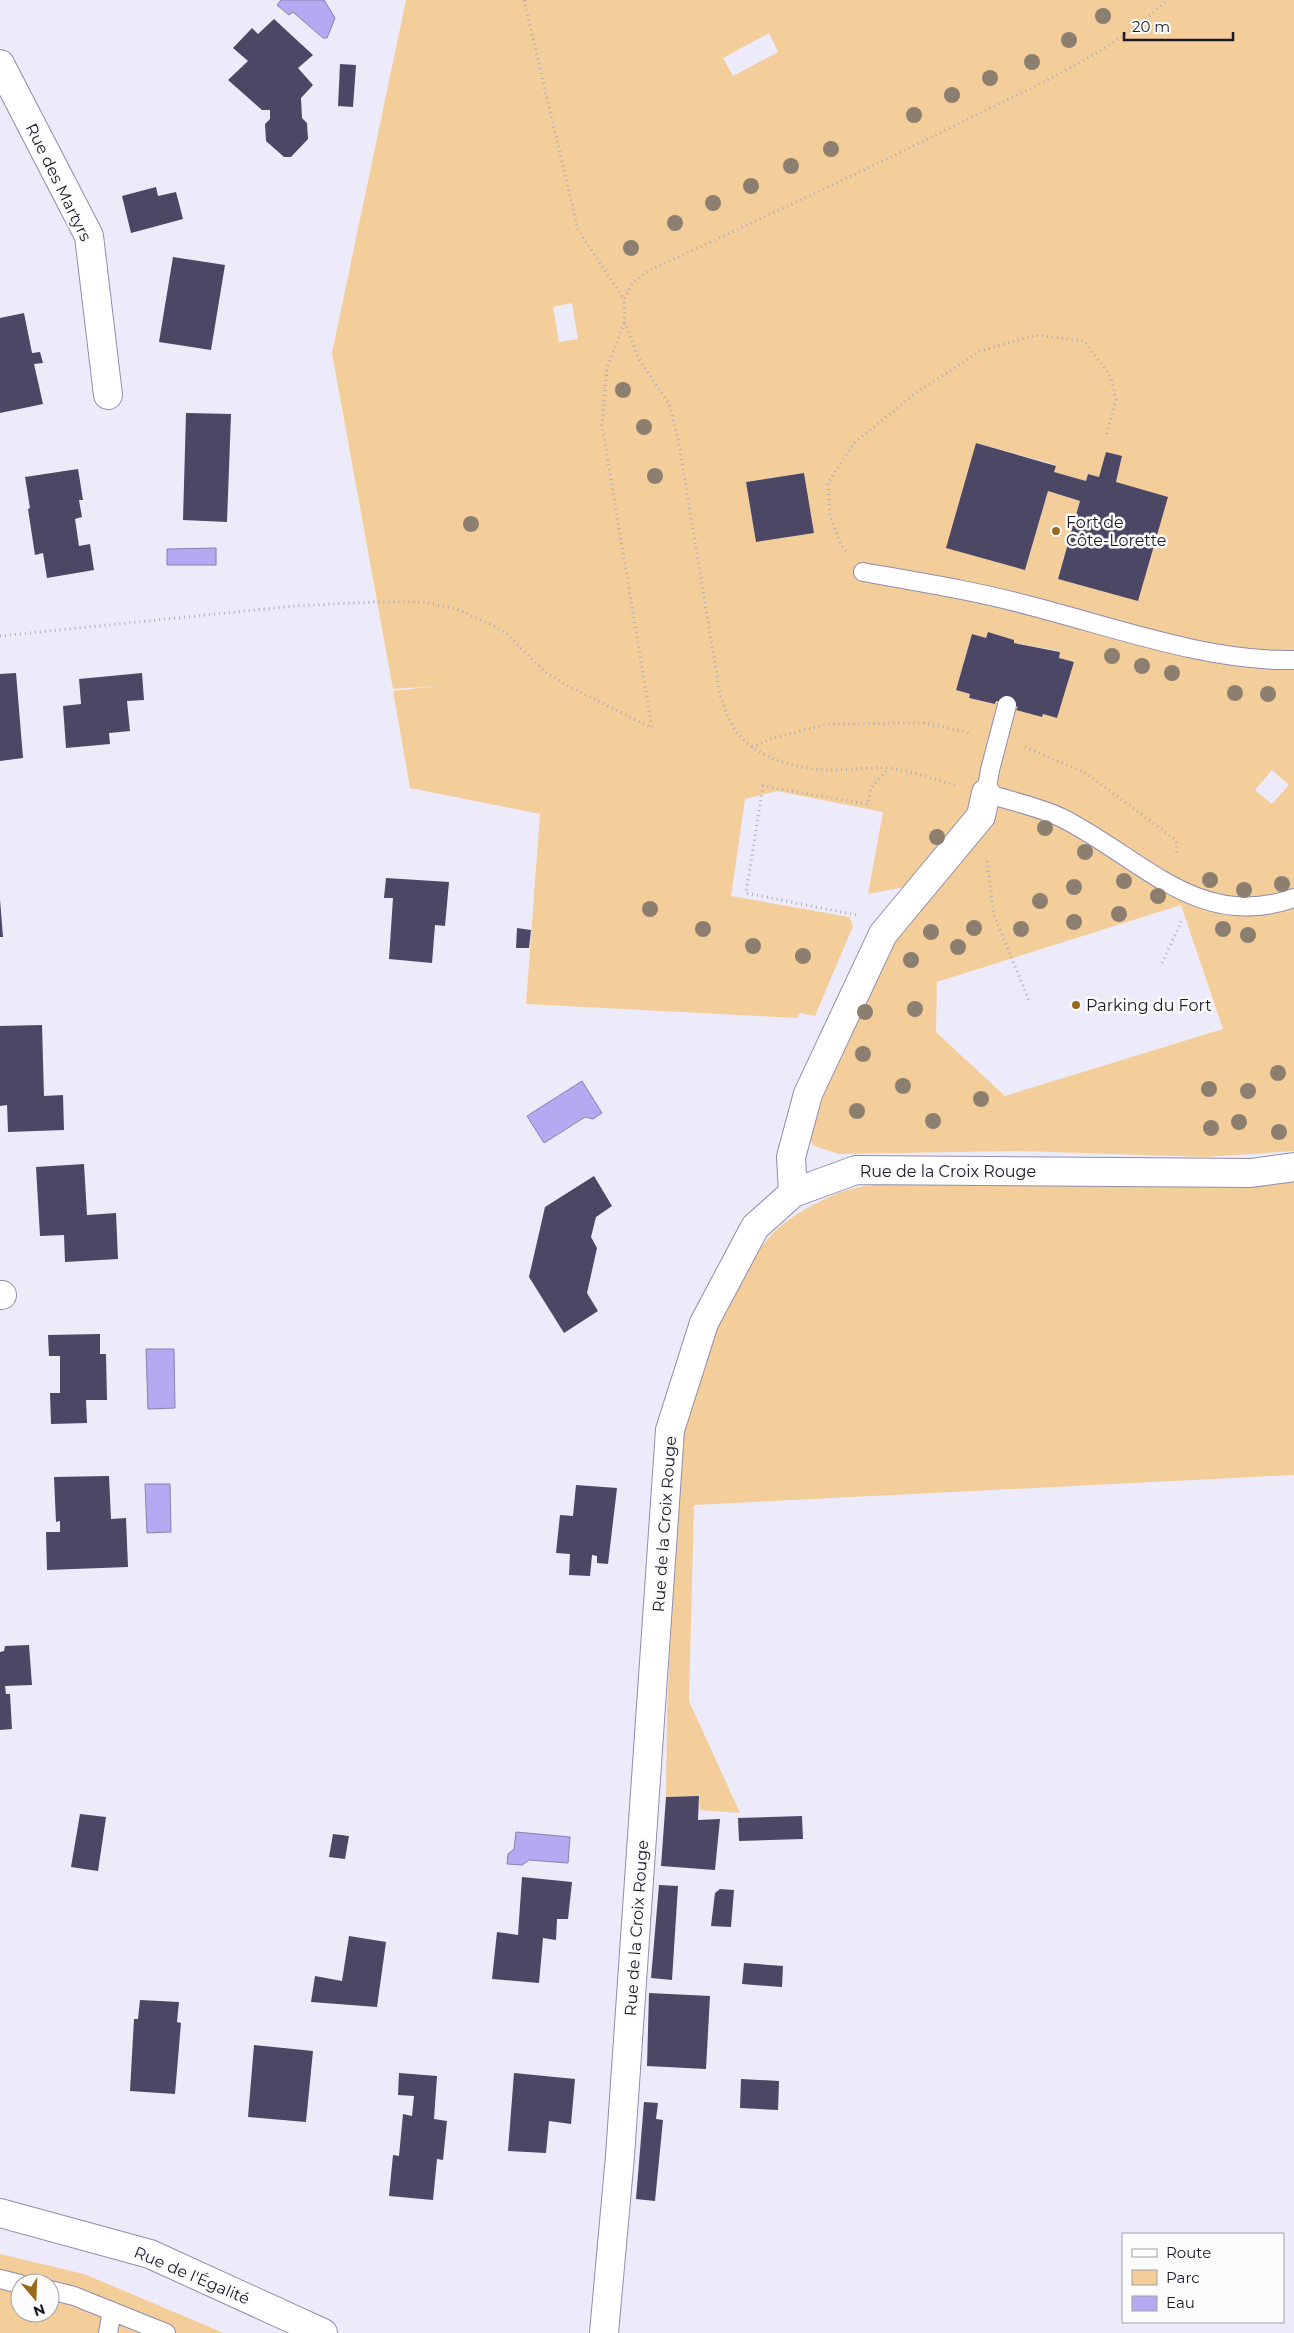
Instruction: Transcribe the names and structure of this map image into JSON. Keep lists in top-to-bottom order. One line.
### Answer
{"streets":{"street":["Rue des Martyrs","Rue de la Croix Rouge","Rue de l'Égalité"]},"places":["Fort de Côte-Lorette","Parking du Fort"],"legend":["Route","Parc","Eau"],"scale_bar":"20 m","north":"bottom"}
